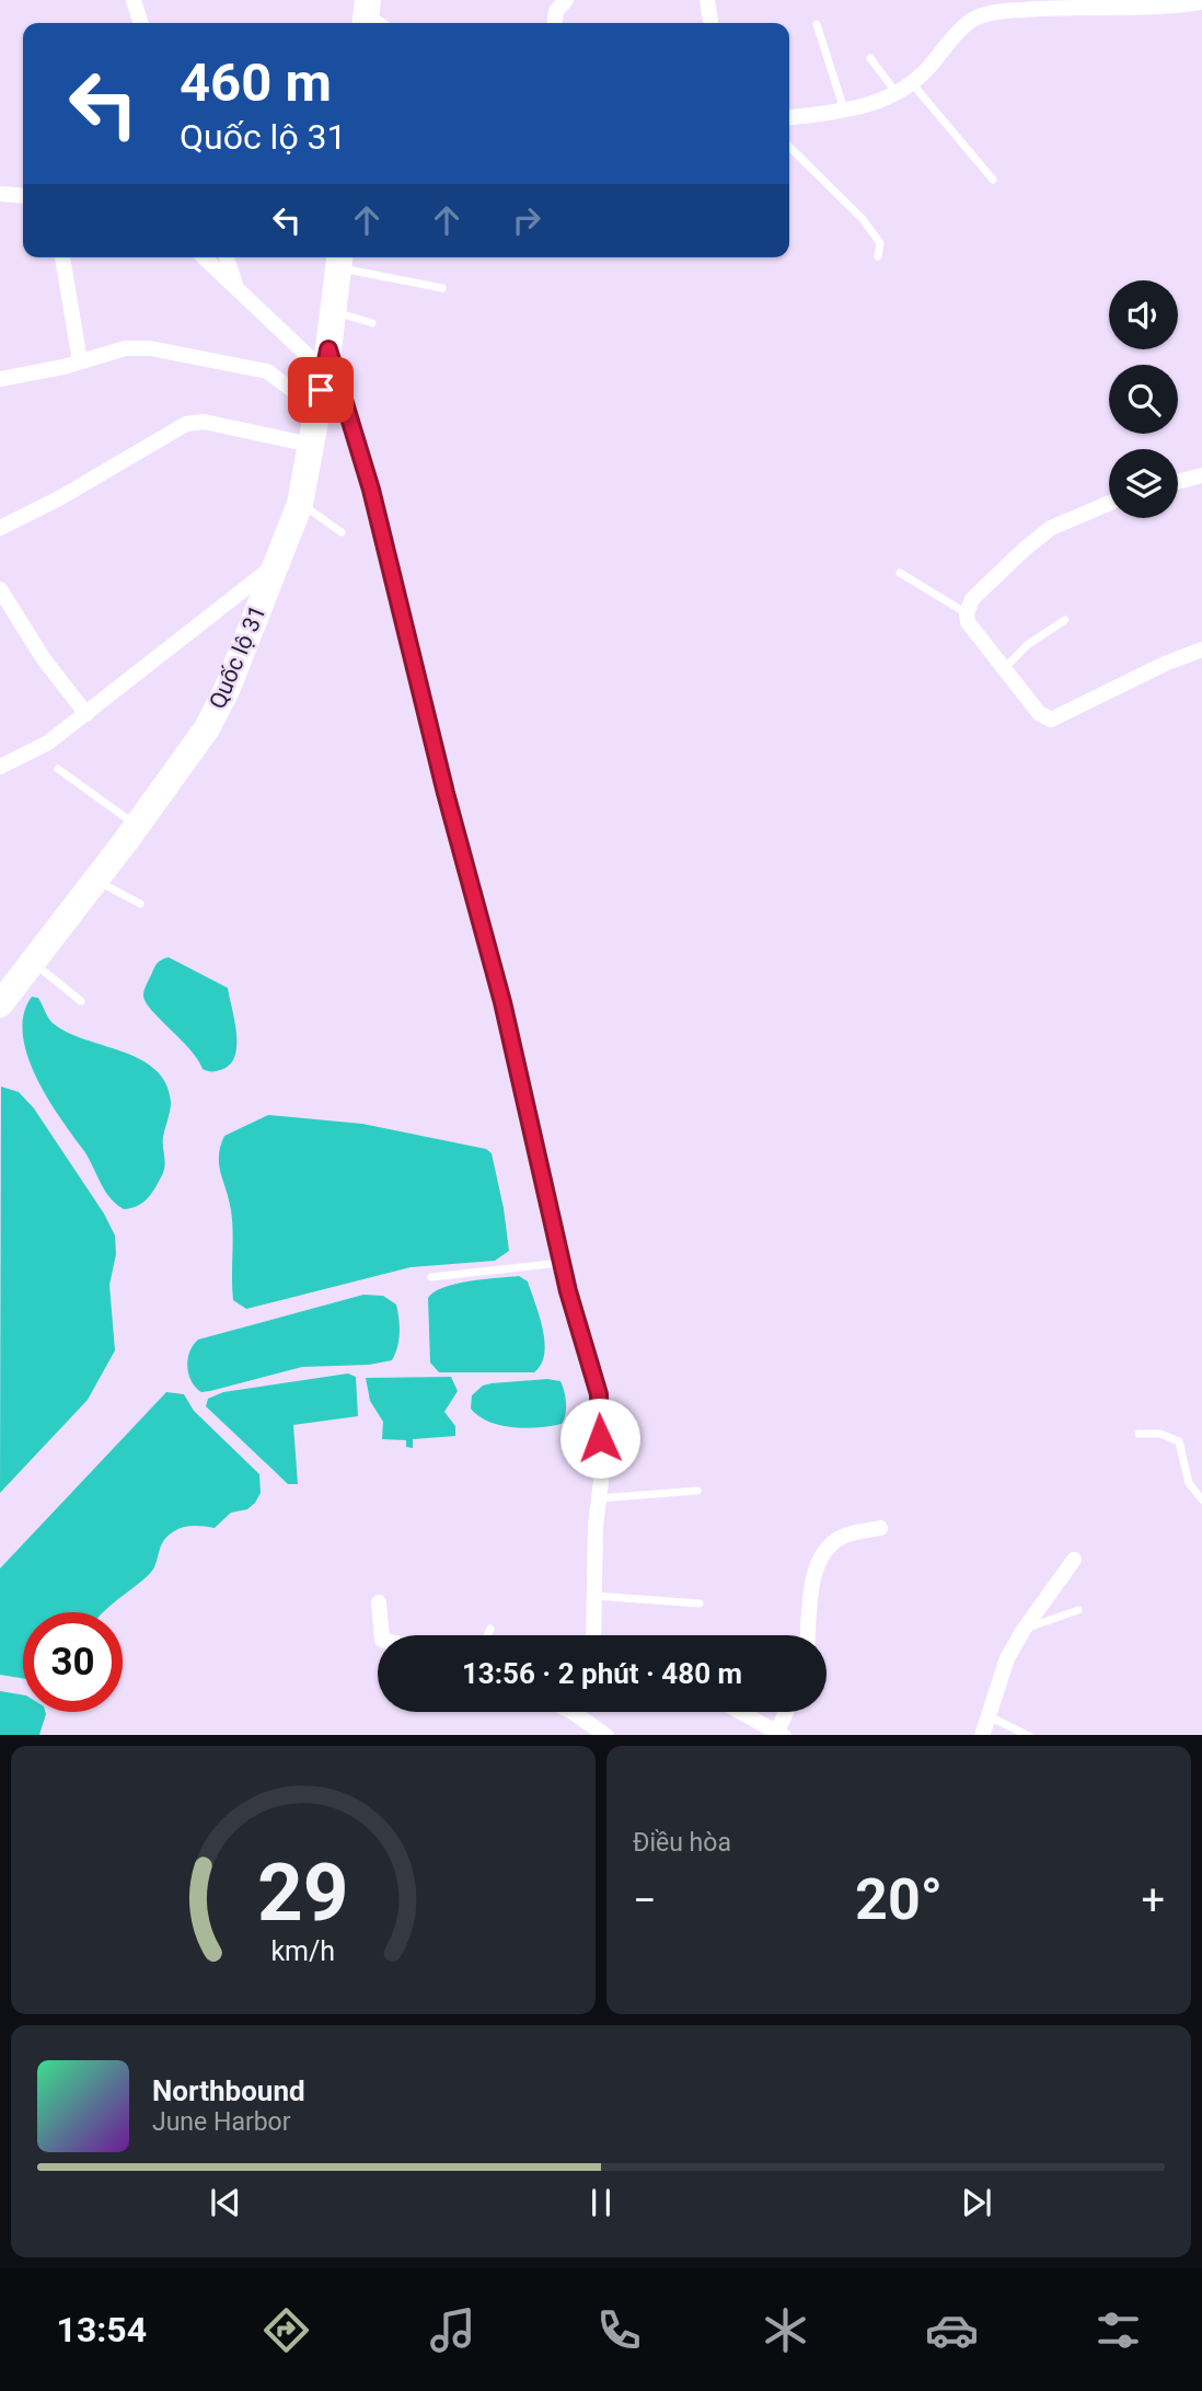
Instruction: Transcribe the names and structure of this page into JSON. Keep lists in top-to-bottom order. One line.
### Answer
{"streets":{"highway":["Quốc lộ 31"]},"page":{"turn":["460 m","Quốc lộ 31"],"limit":"30","trip":"13:56 · 2 phút · 480 m","tile":"Điều hòa","heat":["−","20°","+"],"song":["Northbound","June Harbor"],"tabs":"13:54","gauge":["29","km/h"]}}
